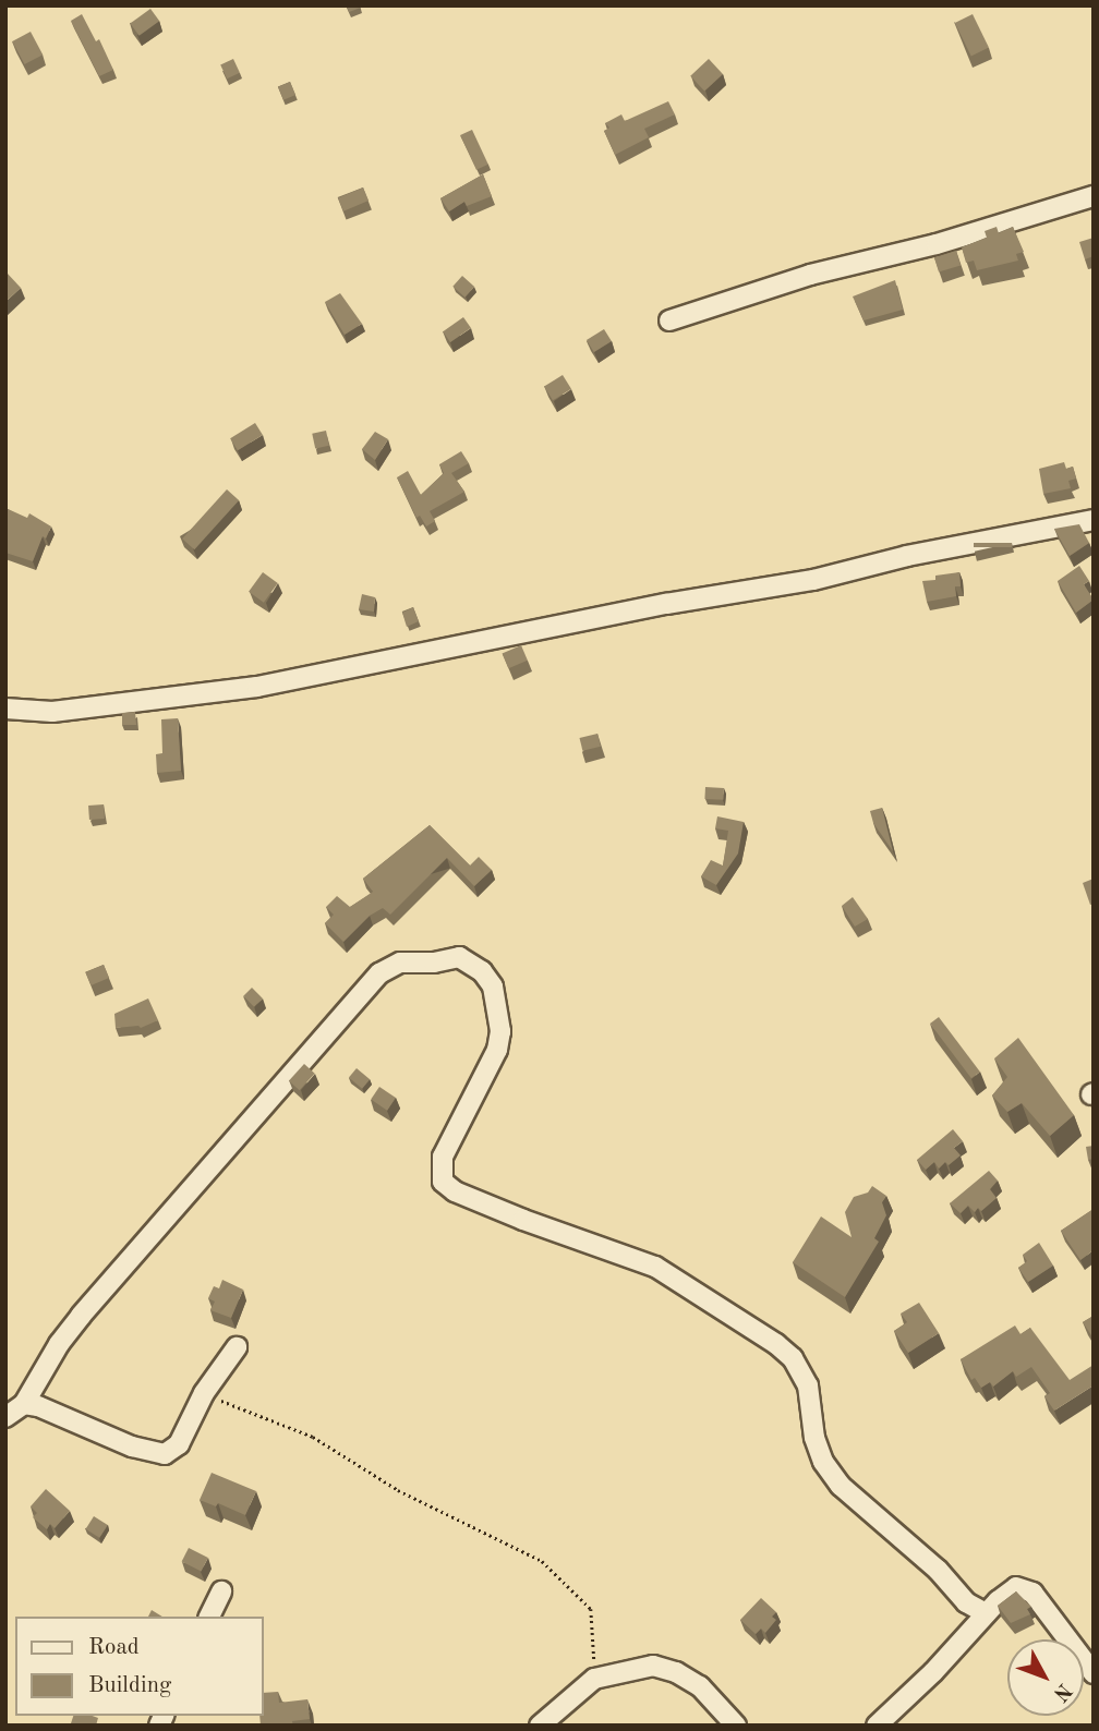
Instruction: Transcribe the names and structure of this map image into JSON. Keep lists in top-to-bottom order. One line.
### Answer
{"legend":["Road","Building"],"north":"bottom right"}
